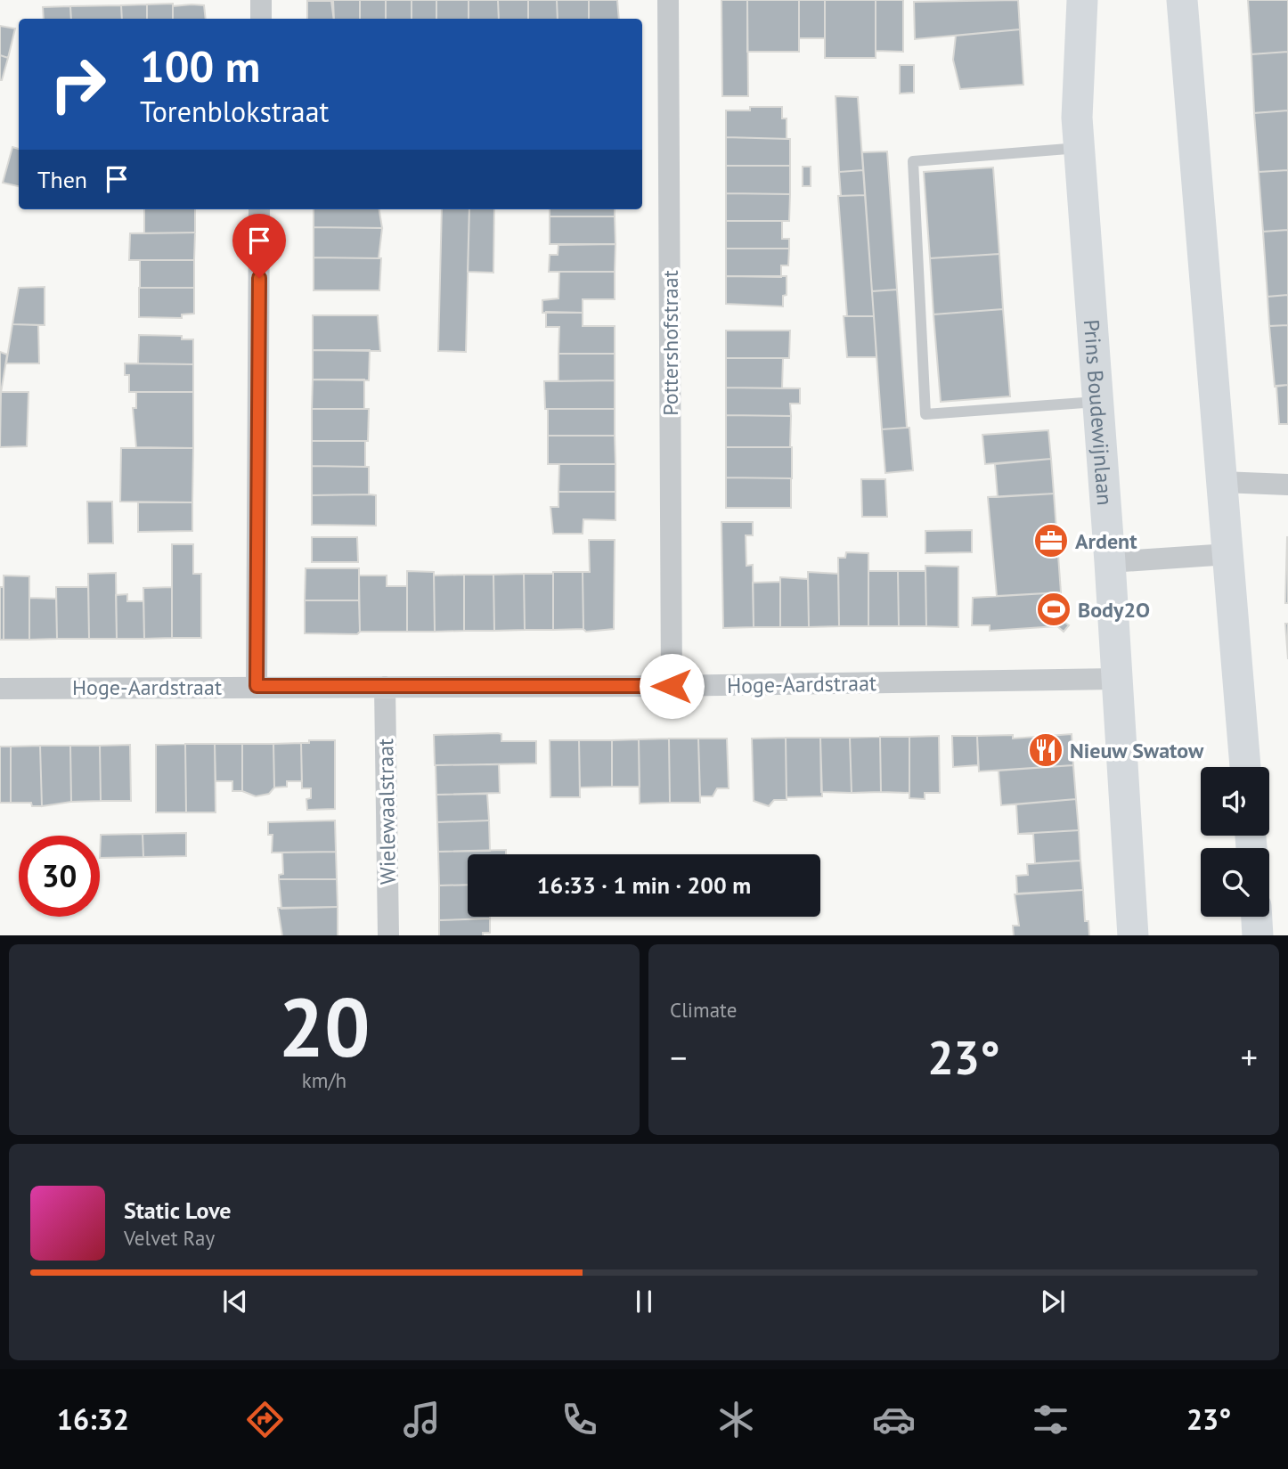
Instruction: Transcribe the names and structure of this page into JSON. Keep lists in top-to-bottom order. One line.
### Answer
{"streets":{"main road":["Prins Boudewijnlaan"],"street":["Pottershofstraat","Hoge-Aardstraat","Wielewaalstraat"]},"crossings":[["Pottershofstraat","Hoge-Aardstraat"],["Prins Boudewijnlaan","Hoge-Aardstraat"],["Hoge-Aardstraat","Wielewaalstraat"]],"places":{"office":["Ardent"],"sports":["Body2O"],"restaurant":["Nieuw Swatow"]},"page":{"turn":["100 m","Torenblokstraat"],"then":"Then","limit":"30","trip":"16:33 · 1 min · 200 m","tile":[["20","km/h"],"Climate"],"heat":["−","23°","+"],"song":["Static Love","Velvet Ray"],"tabs":["16:32","23°"]}}
